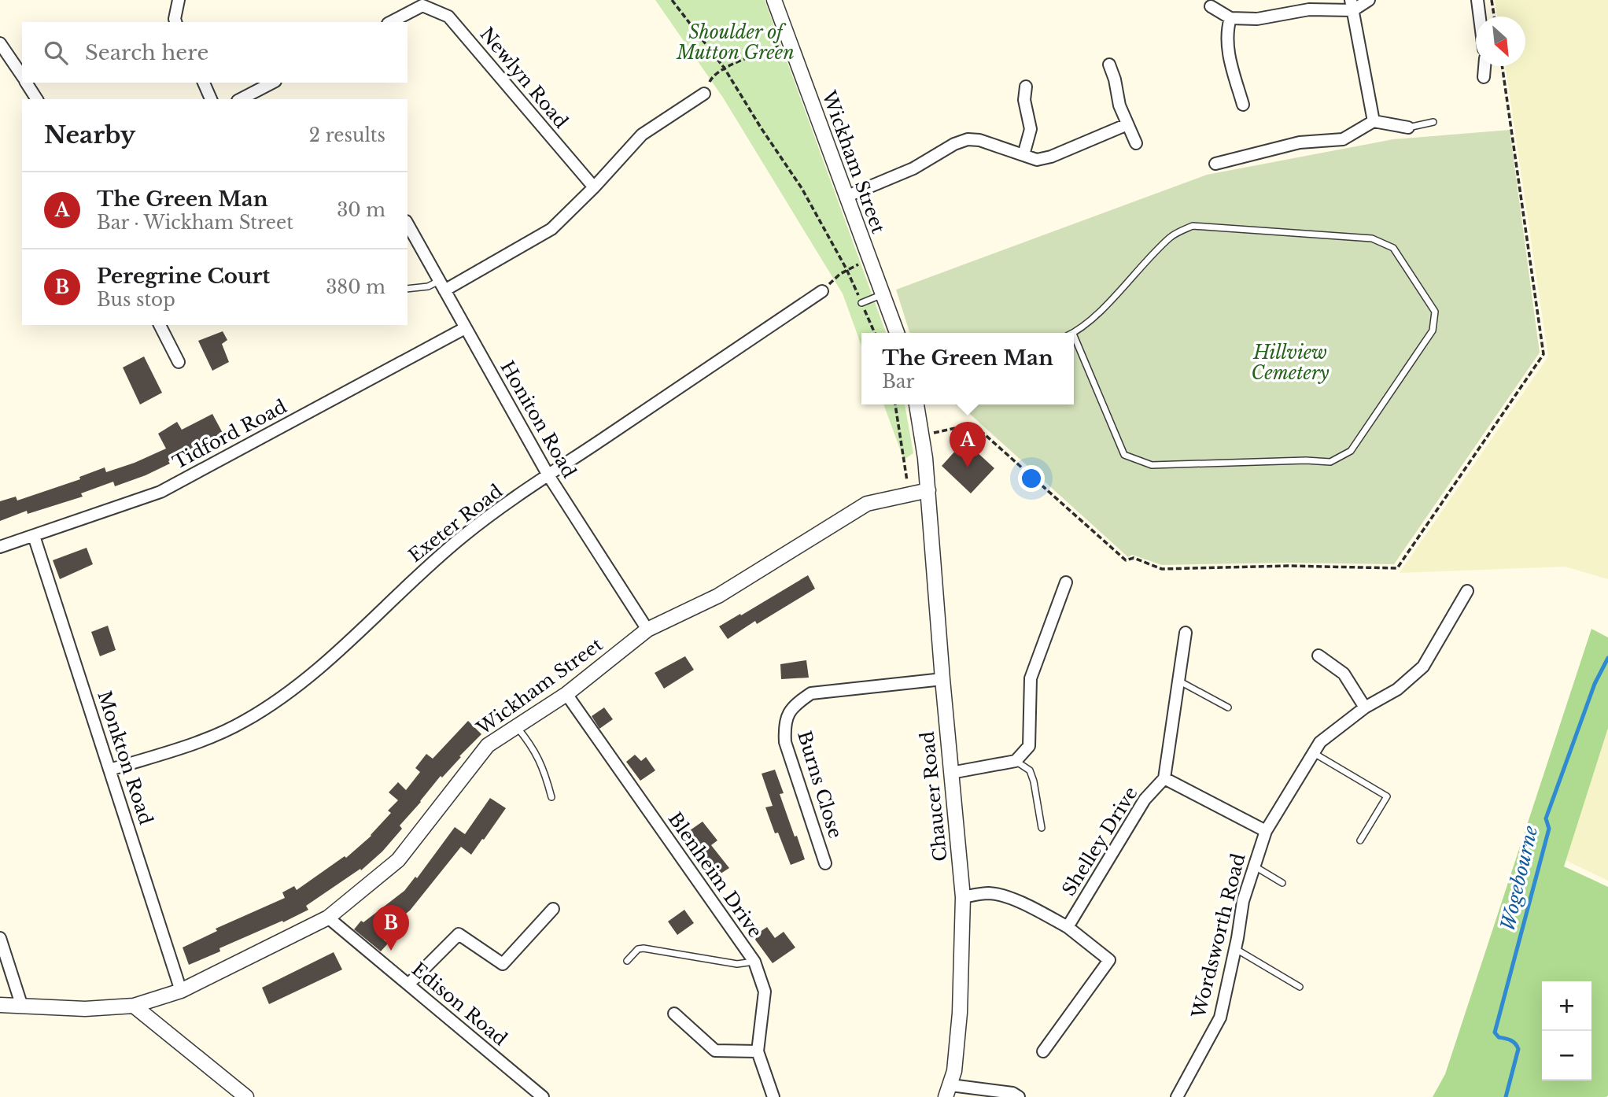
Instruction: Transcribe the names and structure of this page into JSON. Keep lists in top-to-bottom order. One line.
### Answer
{"streets":{"street":["Newlyn Road","Wickham Street","Honiton Road","Tidford Road","Exeter Road","Monkton Road","Burns Close","Chaucer Road","Shelley Drive","Blenheim Drive","Wordsworth Road","Edison Road"]},"crossings":[["Wickham Street","Honiton Road"],["Wickham Street","Monkton Road"],["Wickham Street","Chaucer Road"],["Wickham Street","Blenheim Drive"],["Wickham Street","Edison Road"],["Honiton Road","Tidford Road"],["Honiton Road","Exeter Road"],["Tidford Road","Monkton Road"],["Exeter Road","Monkton Road"],["Burns Close","Chaucer Road"]],"water":["Wogebourne"],"parks":["Shoulder of Mutton Green","Hillview Cemetery"],"north":"bottom right","page":{"search":"Search here","heading":["Nearby","2 results"],"list":[{"mark":"A","name":"The Green Man","note":"Bar · Wickham Street","value":"30 m"},{"mark":"B","name":"Peregrine Court","note":"Bus stop","value":"380 m"}],"popup":["The Green Man","Bar"],"pins":["A","B"],"map_buttons":["+","−"]}}
